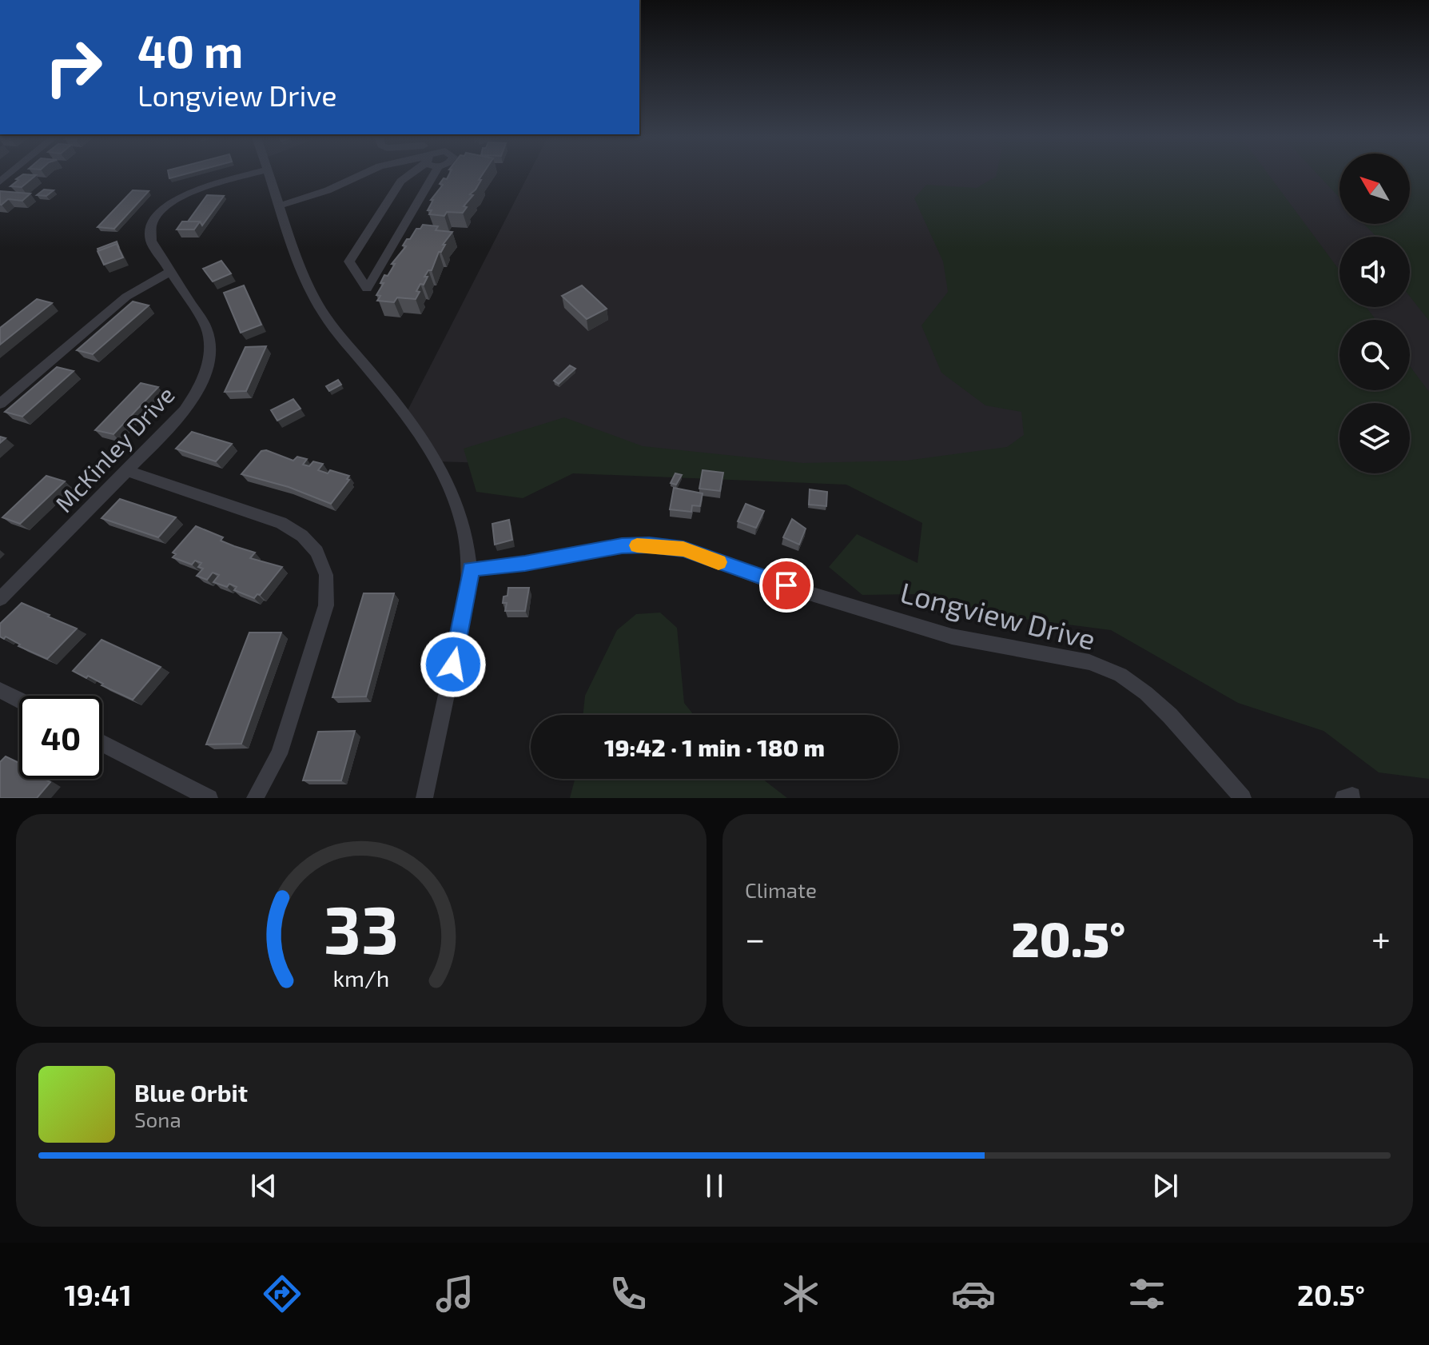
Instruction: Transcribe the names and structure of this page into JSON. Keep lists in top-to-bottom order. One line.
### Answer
{"streets":{"street":["McKinley Drive","Longview Drive"]},"north":"top left","page":{"turn":["40 m","Longview Drive"],"limit":"40","trip":"19:42 · 1 min · 180 m","tile":"Climate","heat":["−","20.5°","+"],"song":["Blue Orbit","Sona"],"tabs":["19:41","20.5°"],"gauge":["33","km/h"]}}
